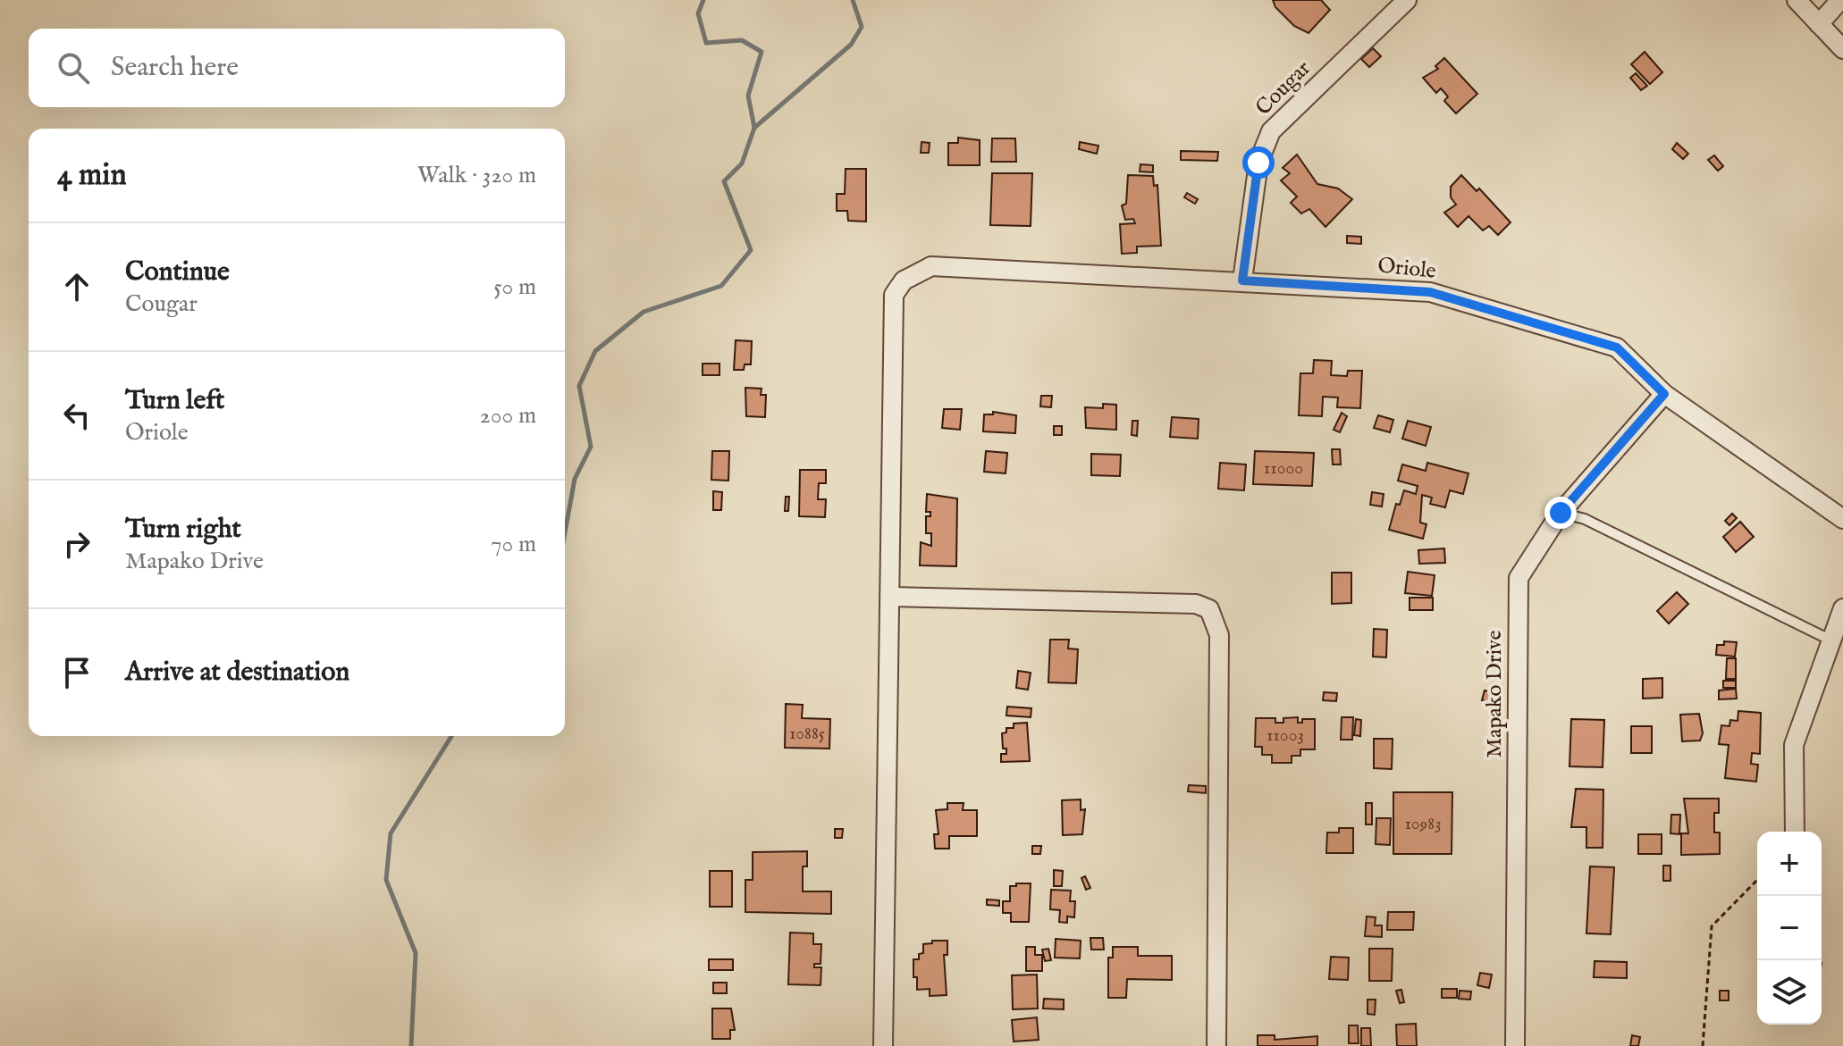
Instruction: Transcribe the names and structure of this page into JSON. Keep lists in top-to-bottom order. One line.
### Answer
{"streets":{"street":["Cougar","Oriole","Mapako Drive"]},"crossings":[["Cougar","Oriole"],["Oriole","Mapako Drive"]],"house_numbers":["11000","10885","11003","10983"],"page":{"search":"Search here","heading":["4 min","Walk · 320 m"],"list":[["Continue","Cougar","50 m"],["Turn left","Oriole","200 m"],["Turn right","Mapako Drive","70 m"],"Arrive at destination"],"map_buttons":["+","−"]}}
